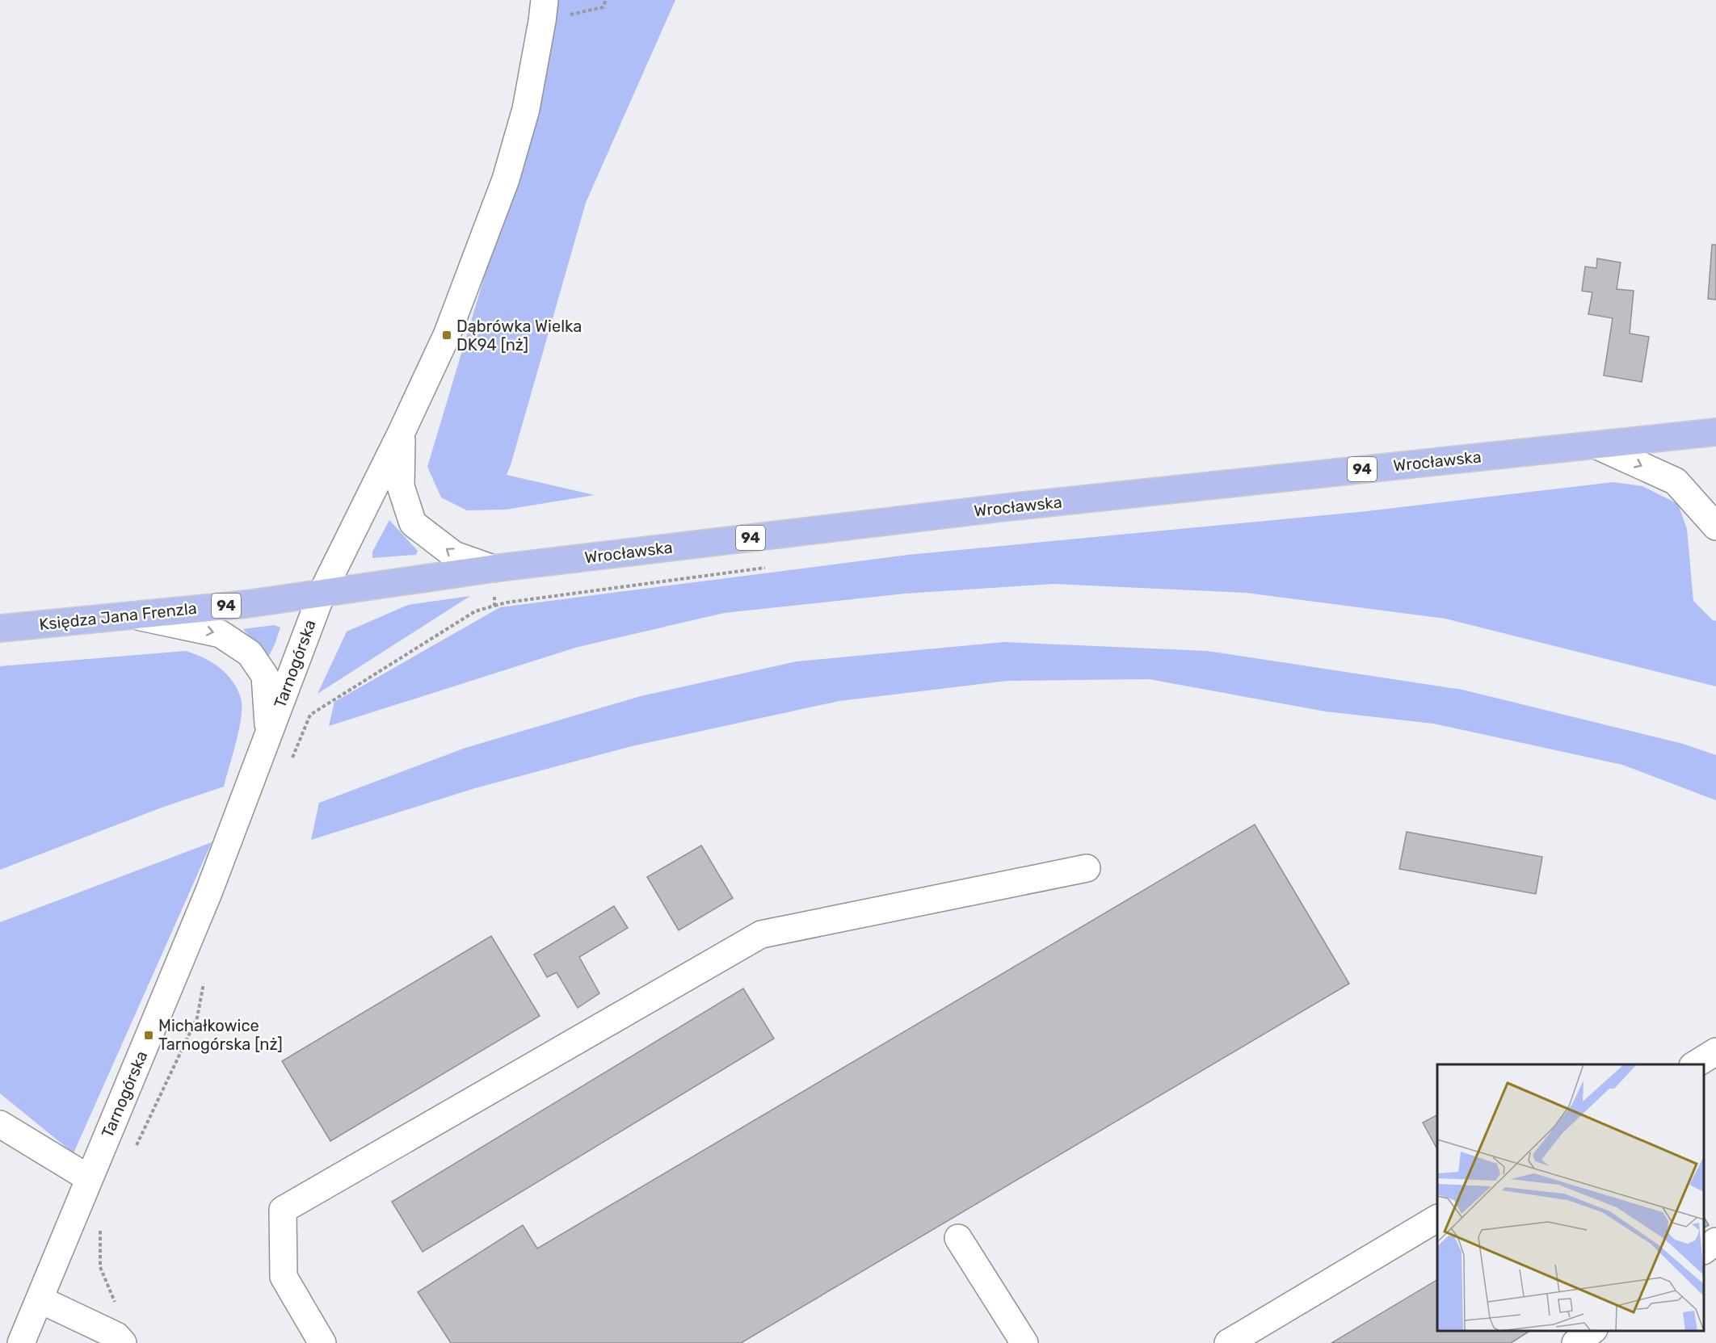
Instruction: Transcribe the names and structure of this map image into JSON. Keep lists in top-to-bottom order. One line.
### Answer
{"streets":{"main road":["Wrocławska","94","Księdza Jana Frenzla"],"street":["Tarnogórska"]},"crossings":[["Wrocławska","Księdza Jana Frenzla"],["Wrocławska","Tarnogórska"],["Księdza Jana Frenzla","Tarnogórska"]],"places":{"transit":["Dąbrówka Wielka DK94 [nż]","Michałkowice Tarnogórska [nż]"]}}
